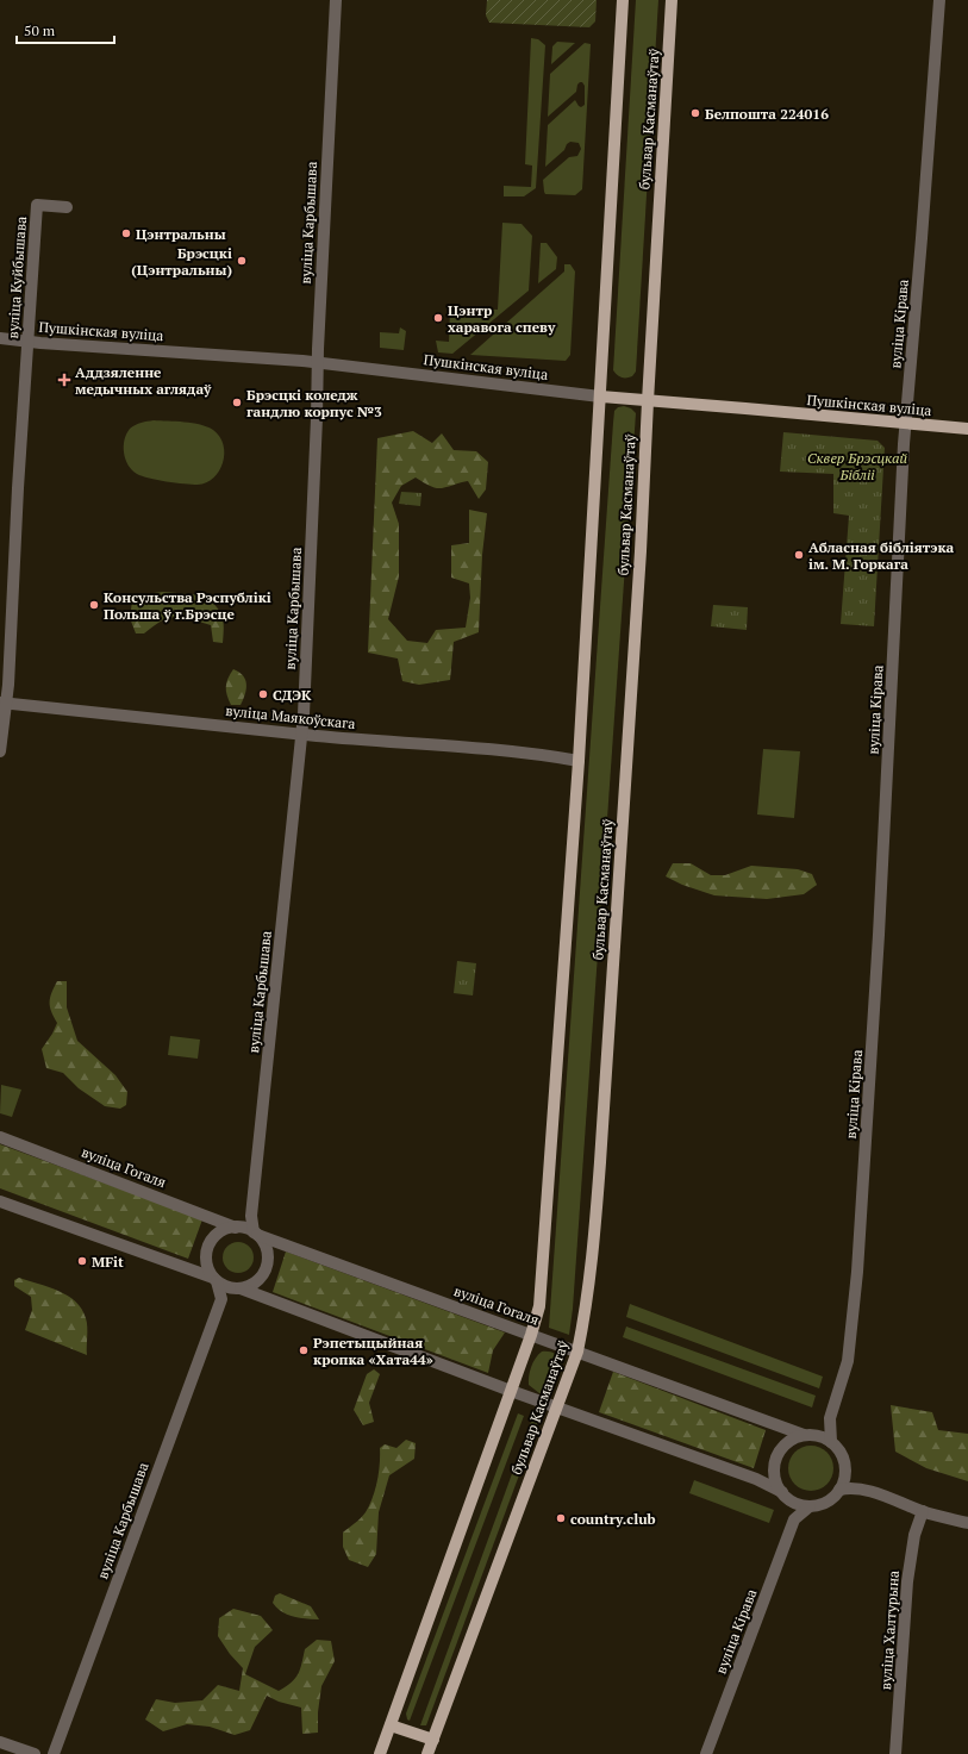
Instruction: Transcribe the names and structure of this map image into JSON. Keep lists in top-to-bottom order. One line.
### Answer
{"streets":{"main road":["бульвар Касманаўтаў","Пушкінская вуліца"],"street":["вуліца Карбышава","вуліца Куйбышава","вуліца Кірава","вуліца Маякоўскага","вуліца Гогаля","вуліца Халтурына"]},"crossings":[["бульвар Касманаўтаў","Пушкінская вуліца"],["бульвар Касманаўтаў","вуліца Гогаля"],["вуліца Карбышава","Пушкінская вуліца"],["вуліца Карбышава","вуліца Маякоўскага"],["вуліца Карбышава","вуліца Гогаля"],["вуліца Куйбышава","Пушкінская вуліца"],["вуліца Куйбышава","вуліца Маякоўскага"],["вуліца Кірава","Пушкінская вуліца"],["вуліца Кірава","вуліца Гогаля"]],"parks":["Сквер Брэсцкай Бібліі"],"places":{"other":["Белпошта 224016","Цэнтральны","Брэсцкі (Цэнтральны)","Цэнтр харавога спеву","Брэсцкі коледж гандлю корпус №3","Абласная бібліятэка ім. М. Горкага","Консульства Рэспублікі Польша ў г.Брэсце","СДЭК","MFit","Рэпетыцыйная кропка «Хата44»","country.club"],"health":["Аддзяленне медычных аглядаў"]},"scale_bar":"50 m"}
